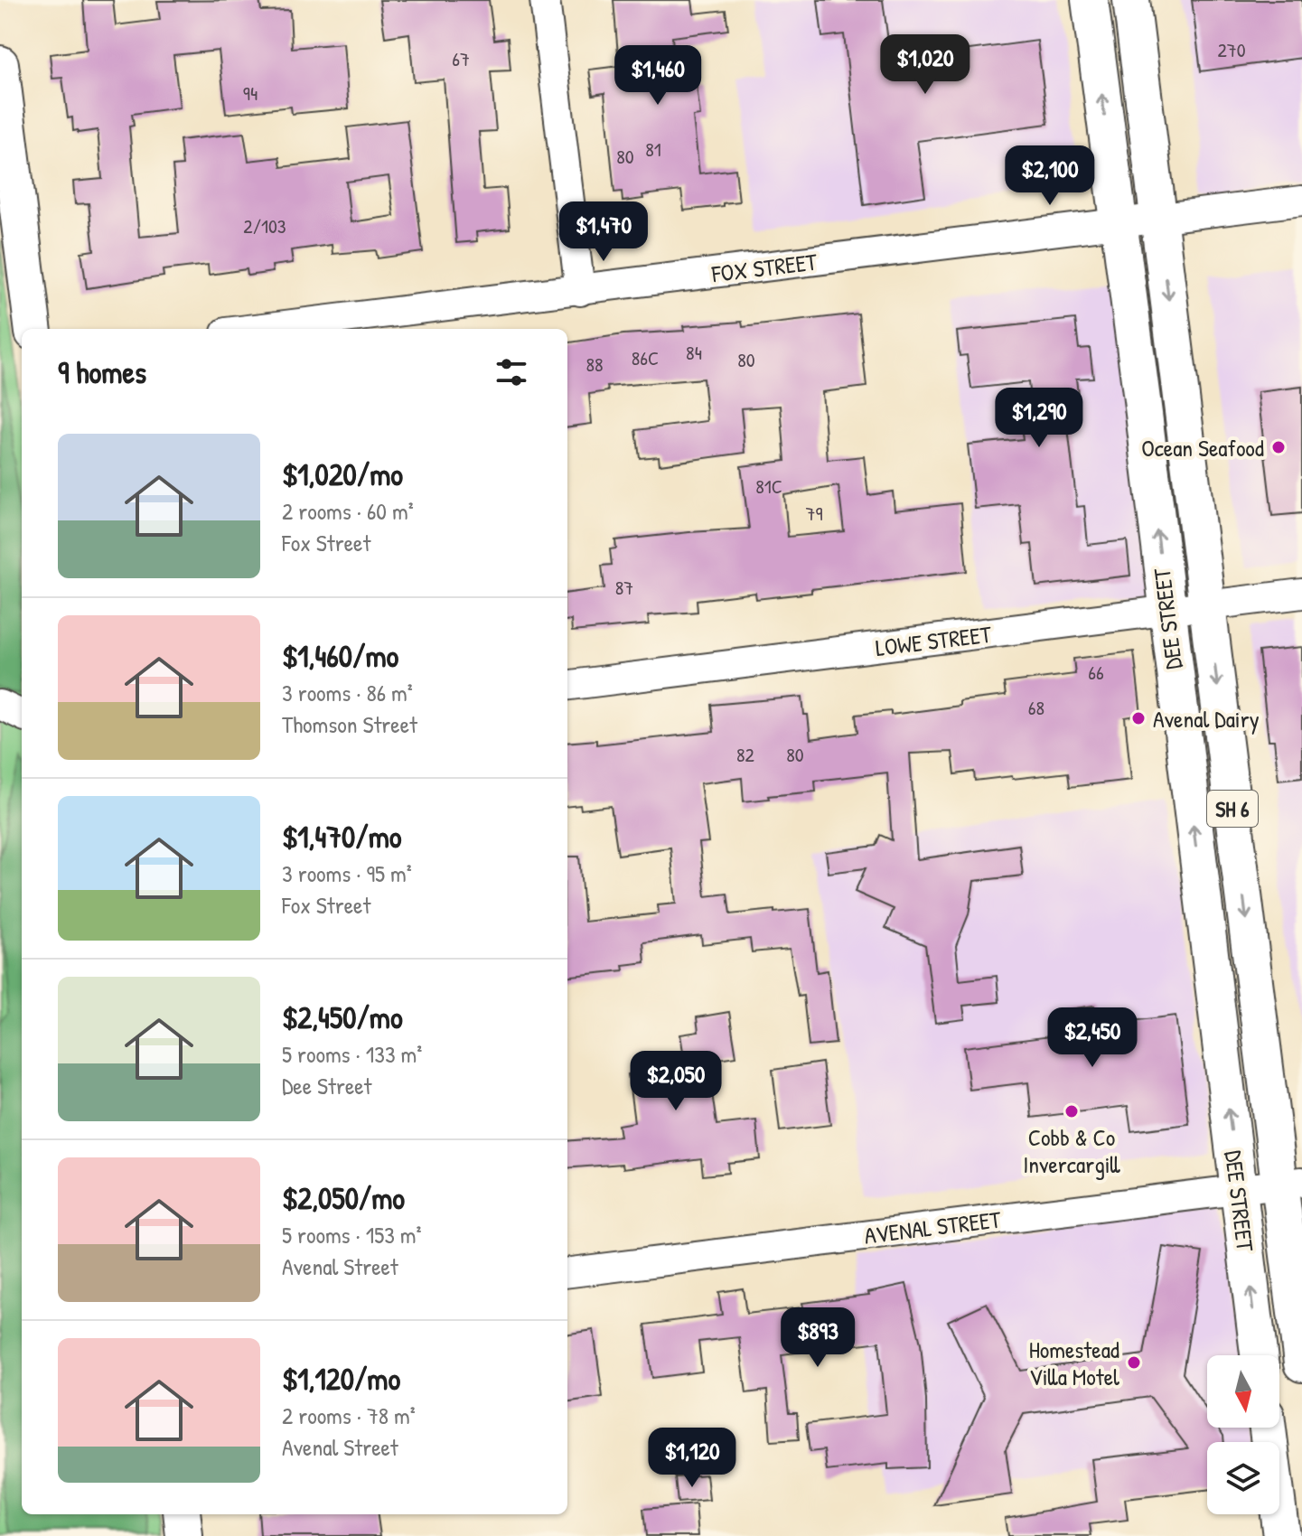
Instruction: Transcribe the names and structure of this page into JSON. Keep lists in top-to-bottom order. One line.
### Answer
{"streets":{"main road":["DEE STREET","SH 6"],"street":["FOX STREET","LOWE STREET","AVENAL STREET"]},"crossings":[["FOX STREET","DEE STREET"],["DEE STREET","LOWE STREET"],["DEE STREET","AVENAL STREET"]],"places":["Ocean Seafood","Avenal Dairy","Cobb & Co Invercargill","Homestead Villa Motel"],"house_numbers":["270","67","94","81","80","2/103","84","86C","80","88","81C","79","87","66","68","82","80"],"north":"bottom","page":{"price":["$1,020","$1,460","$2,100","$1,470","$1,290","$2,450","$2,050","$893","$1,120"],"heading":"9 homes","list":[{"name":"$1,020/mo","note":"2 rooms · 60 m² · Fox Street"},{"name":"$1,460/mo","note":"3 rooms · 86 m² · Thomson Street"},{"name":"$1,470/mo","note":"3 rooms · 95 m² · Fox Street"},{"name":"$2,450/mo","note":"5 rooms · 133 m² · Dee Street"},{"name":"$2,050/mo","note":"5 rooms · 153 m² · Avenal Street"},{"name":"$1,120/mo","note":"2 rooms · 78 m² · Avenal Street"}]}}
